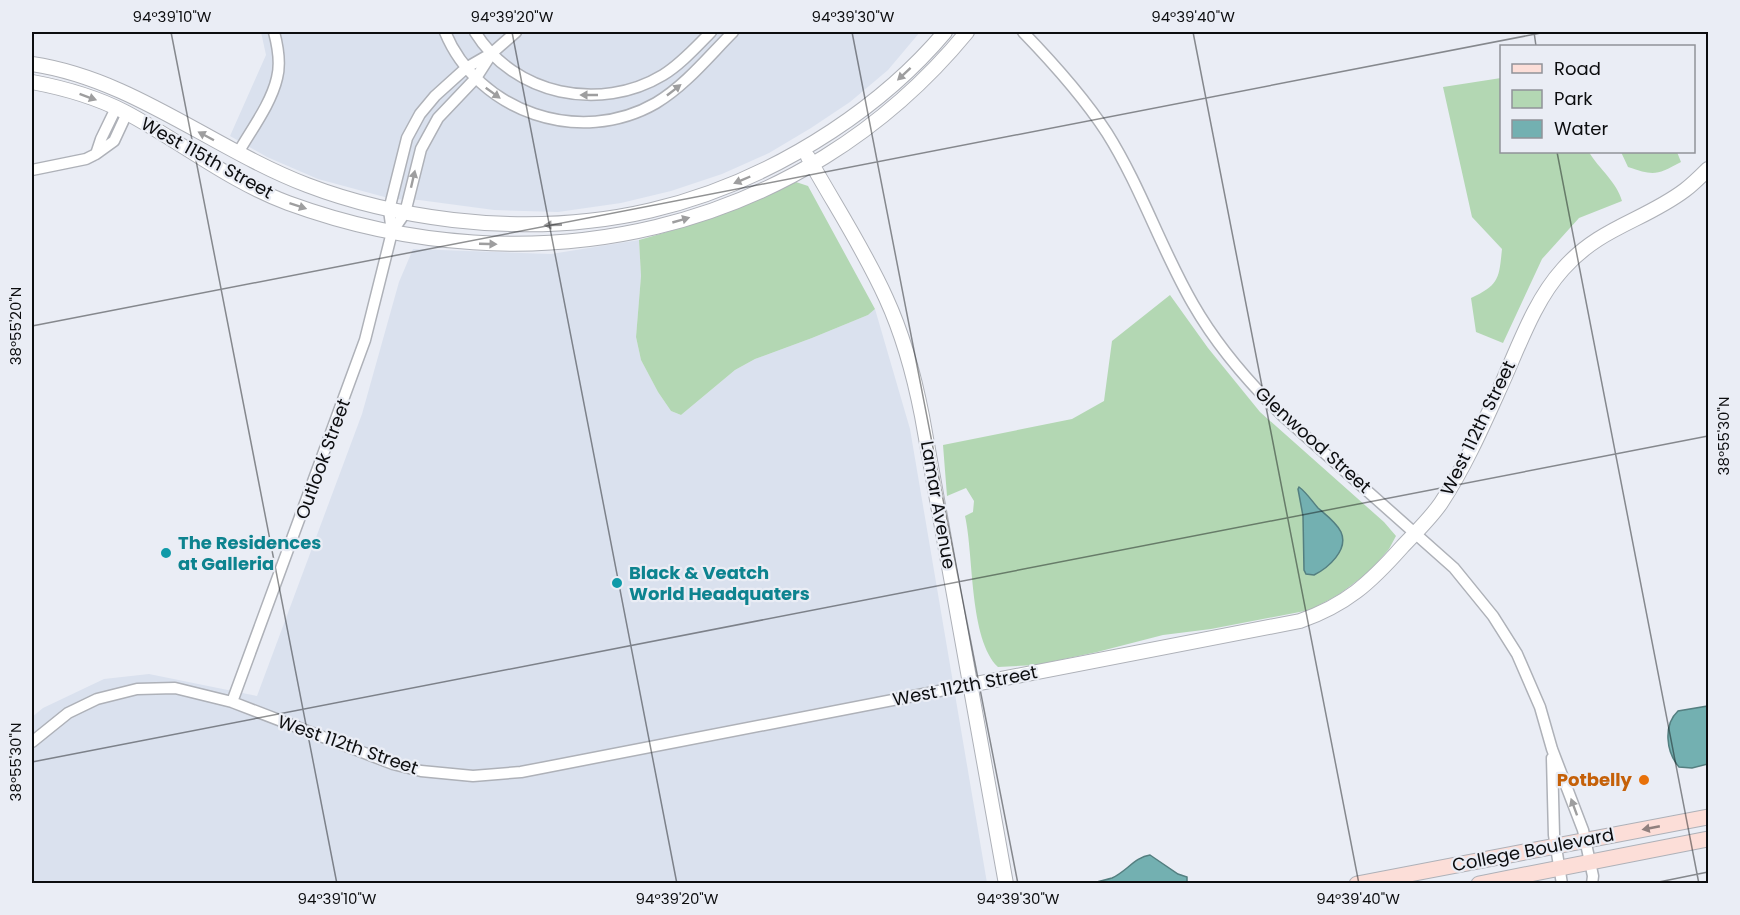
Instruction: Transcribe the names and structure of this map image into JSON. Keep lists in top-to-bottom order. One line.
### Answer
{"streets":{"main road":["College Boulevard"],"street":["West 115th Street","West 112th Street","Glenwood Street","Outlook Street","Lamar Avenue"]},"crossings":[["West 115th Street","Outlook Street"],["West 115th Street","Lamar Avenue"],["West 112th Street","Glenwood Street"],["West 112th Street","Outlook Street"],["West 112th Street","Lamar Avenue"],["Glenwood Street","College Boulevard"]],"places":["The Residences at Galleria","Black & Veatch World Headquaters","Potbelly"],"legend":["Road","Park","Water"],"coordinates":["94°39'10\"W","94°39'20\"W","94°39'30\"W","94°39'40\"W","38°55'20\"N","38°55'30\"N"]}
